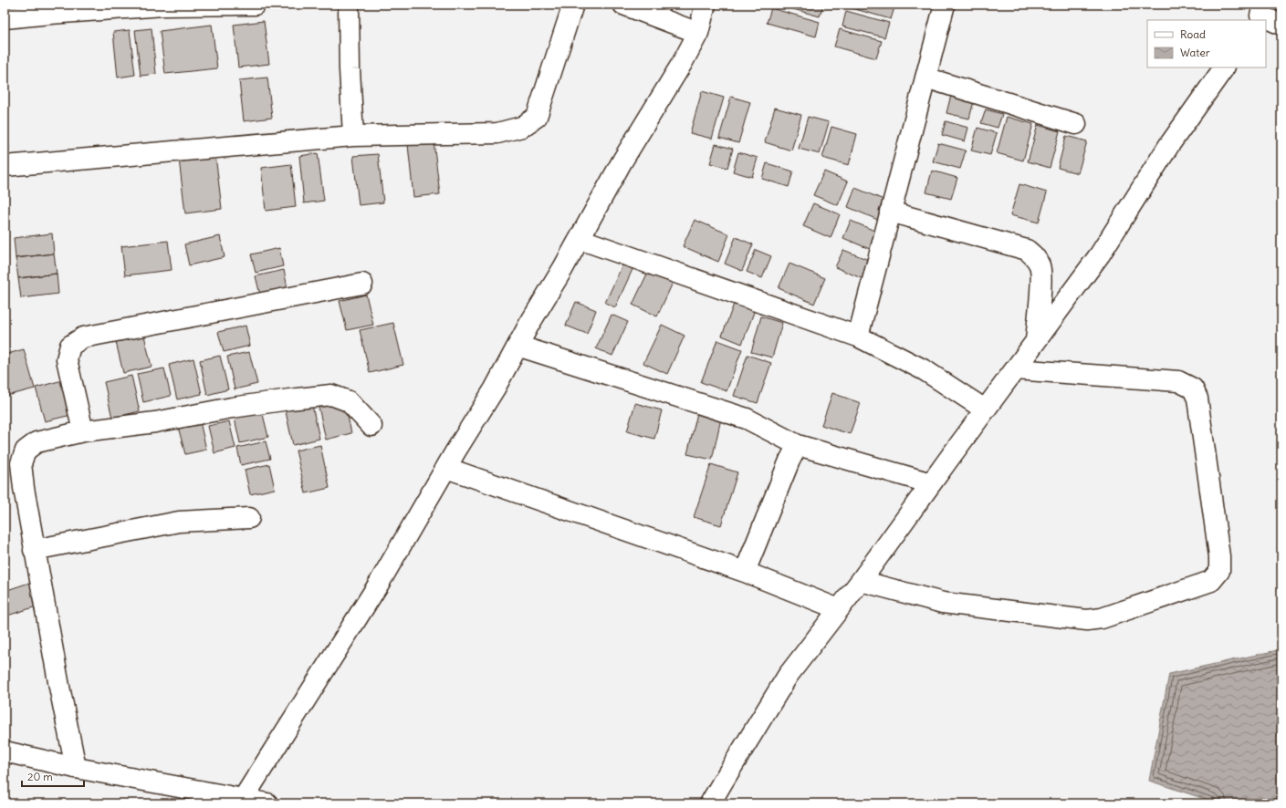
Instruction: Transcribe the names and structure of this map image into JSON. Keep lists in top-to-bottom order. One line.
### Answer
{"legend":["Road","Water"],"scale_bar":"20 m"}
